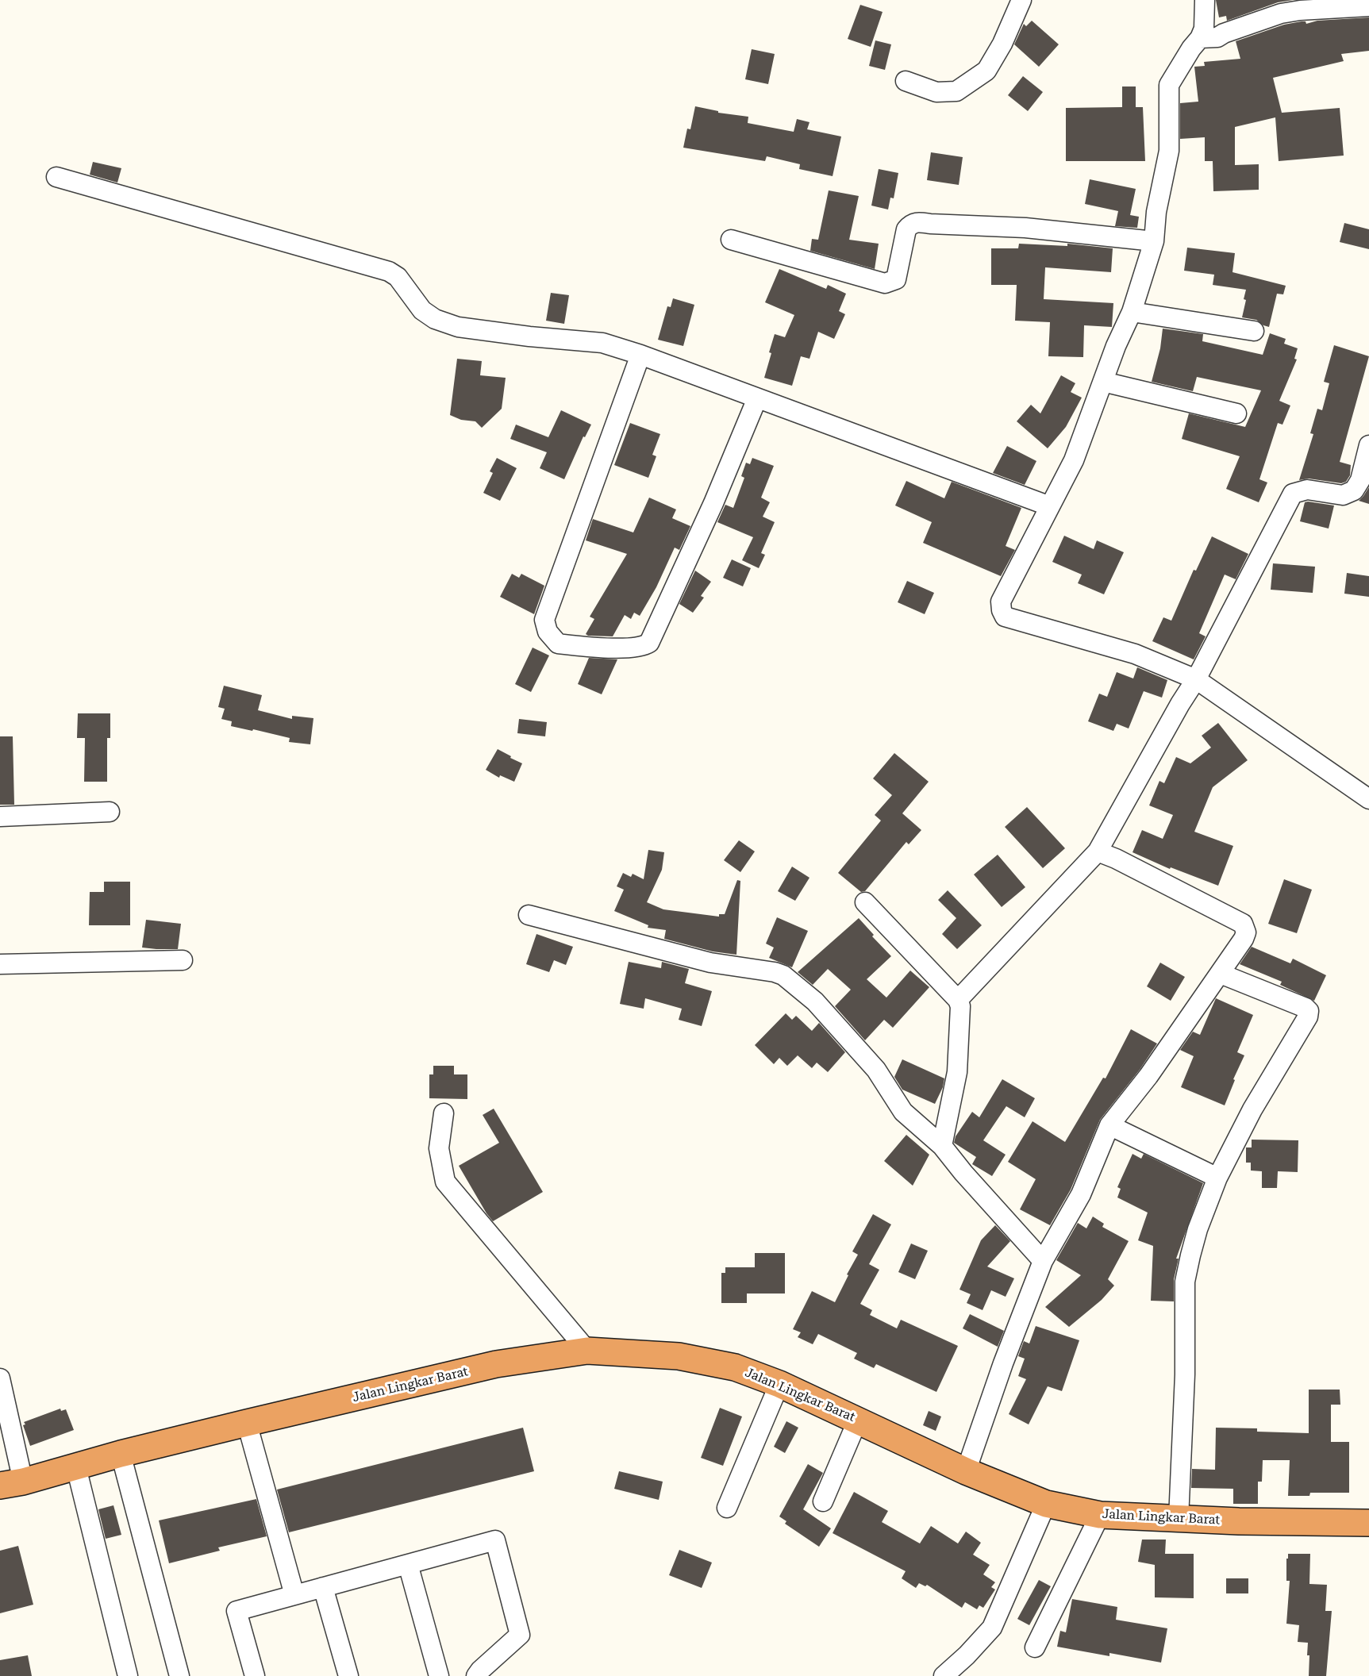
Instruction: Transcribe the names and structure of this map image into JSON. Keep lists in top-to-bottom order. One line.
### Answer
{"streets":{"highway":["Jalan Lingkar Barat"]}}
